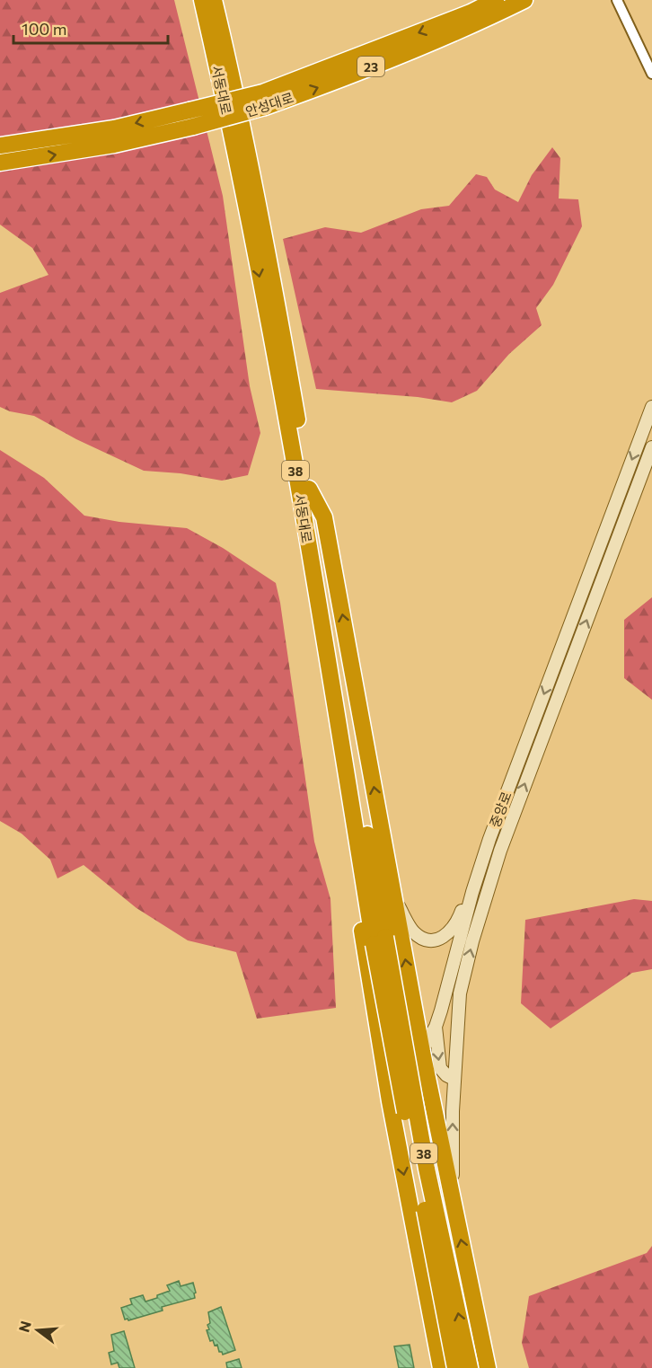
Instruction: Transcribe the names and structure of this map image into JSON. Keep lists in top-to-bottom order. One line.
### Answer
{"streets":{"highway":["23","서동대로","안성대로","38"],"main road":["중앙로"]},"crossings":[["서동대로","38"]],"scale_bar":"100 m","north":"left"}
